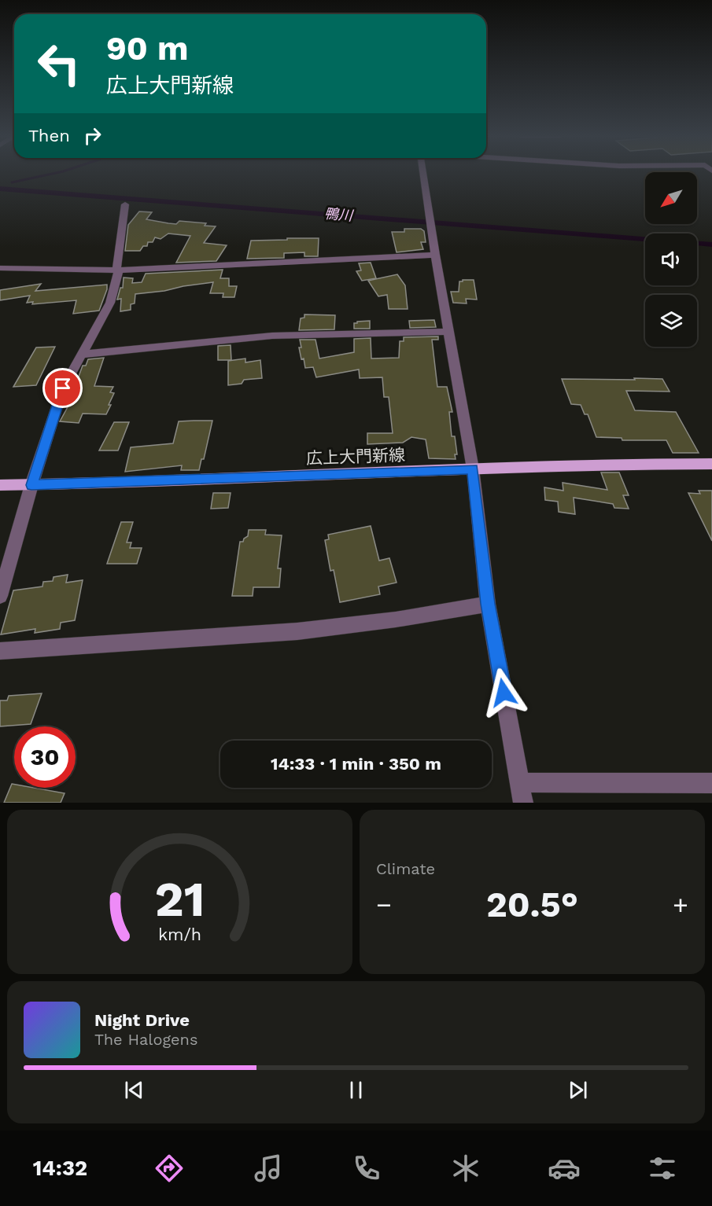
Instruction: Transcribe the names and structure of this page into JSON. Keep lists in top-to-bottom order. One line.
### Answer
{"streets":{"main road":["広上大門新線"]},"water":["鴨川"],"north":"bottom left","page":{"turn":["90 m","広上大門新線"],"then":"Then","limit":"30","trip":"14:33 · 1 min · 350 m","tile":"Climate","heat":["−","20.5°","+"],"song":["Night Drive","The Halogens"],"tabs":"14:32","gauge":["21","km/h"]}}
